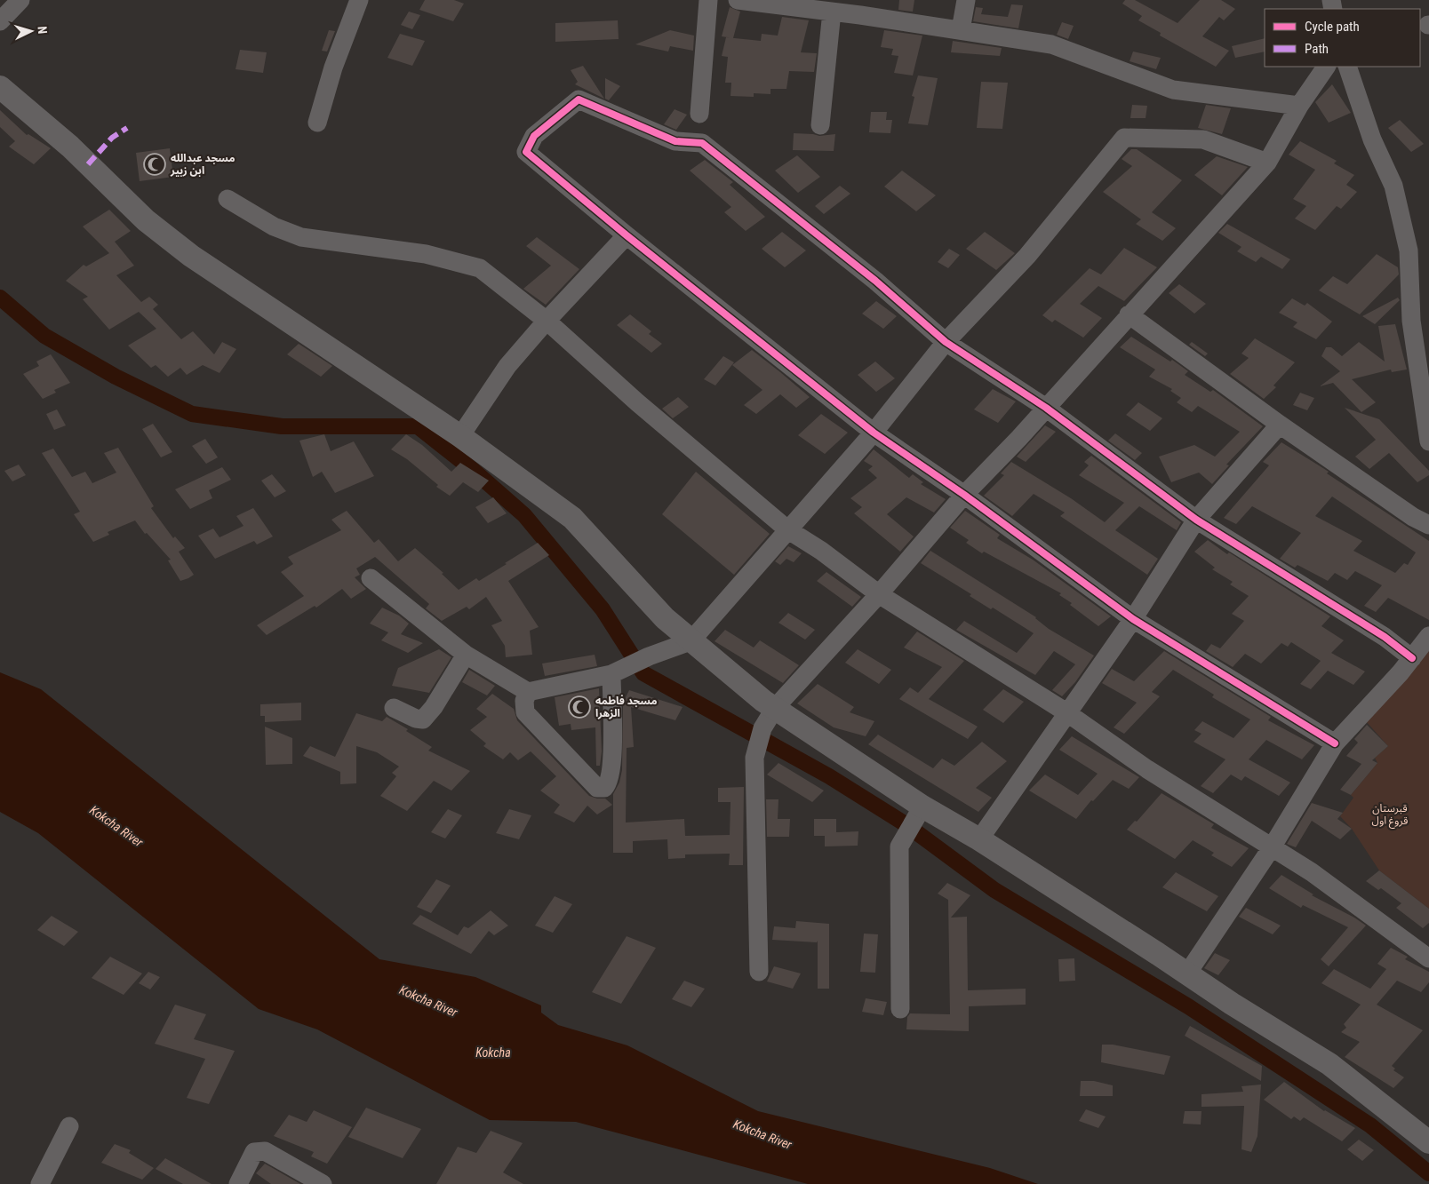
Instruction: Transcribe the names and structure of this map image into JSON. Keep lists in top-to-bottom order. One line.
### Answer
{"water":["Kokcha River","Kokcha"],"parks":["قبرستان قروغ اول"],"places":{"mosque":["مسجد عبدالله ابن زبیر","مسجد فاطمه الزهرا"]},"legend":["Cycle path","Path"],"north":"right"}
